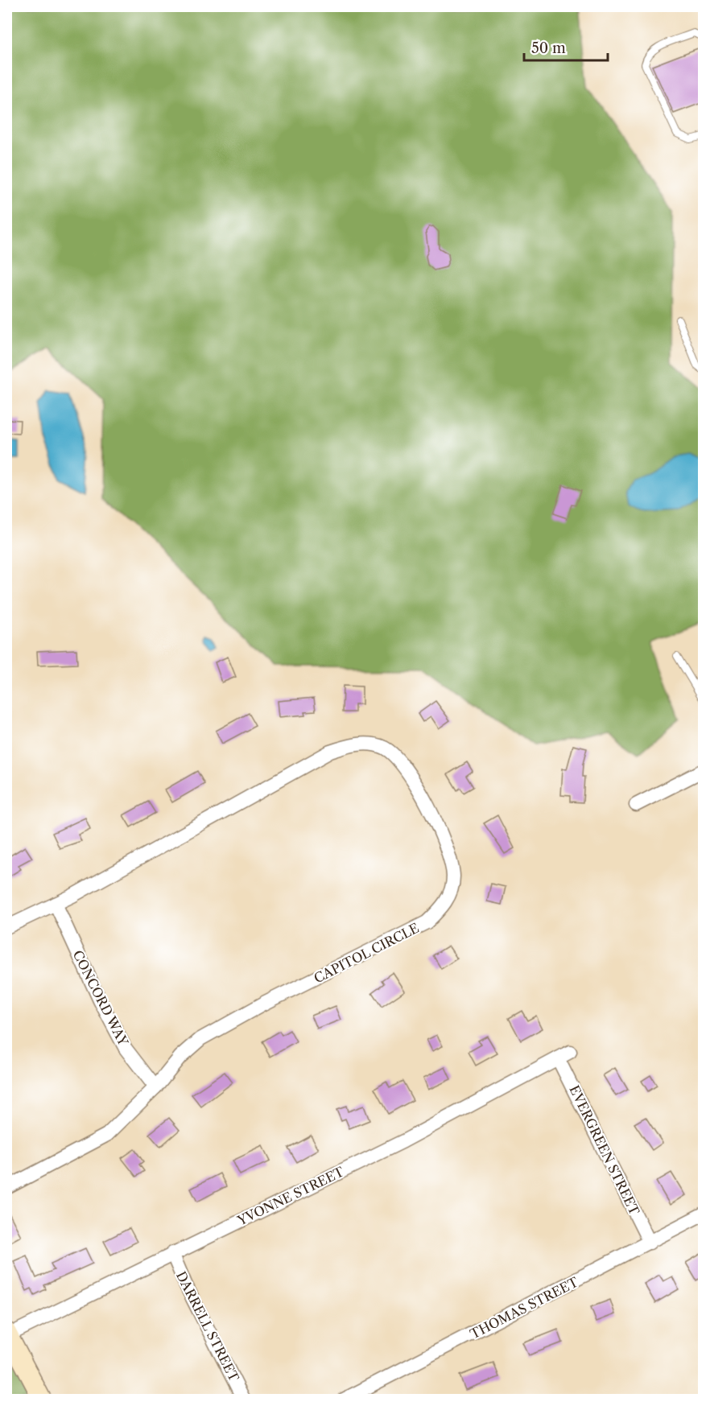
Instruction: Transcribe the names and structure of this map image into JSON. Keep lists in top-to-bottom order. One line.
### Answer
{"streets":{"street":["CAPITOL CIRCLE","CONCORD WAY","EVERGREEN STREET","YVONNE STREET","THOMAS STREET","DARRELL STREET"]},"crossings":[["CAPITOL CIRCLE","CONCORD WAY"],["EVERGREEN STREET","YVONNE STREET"],["EVERGREEN STREET","THOMAS STREET"],["YVONNE STREET","DARRELL STREET"]],"scale_bar":"50 m"}
